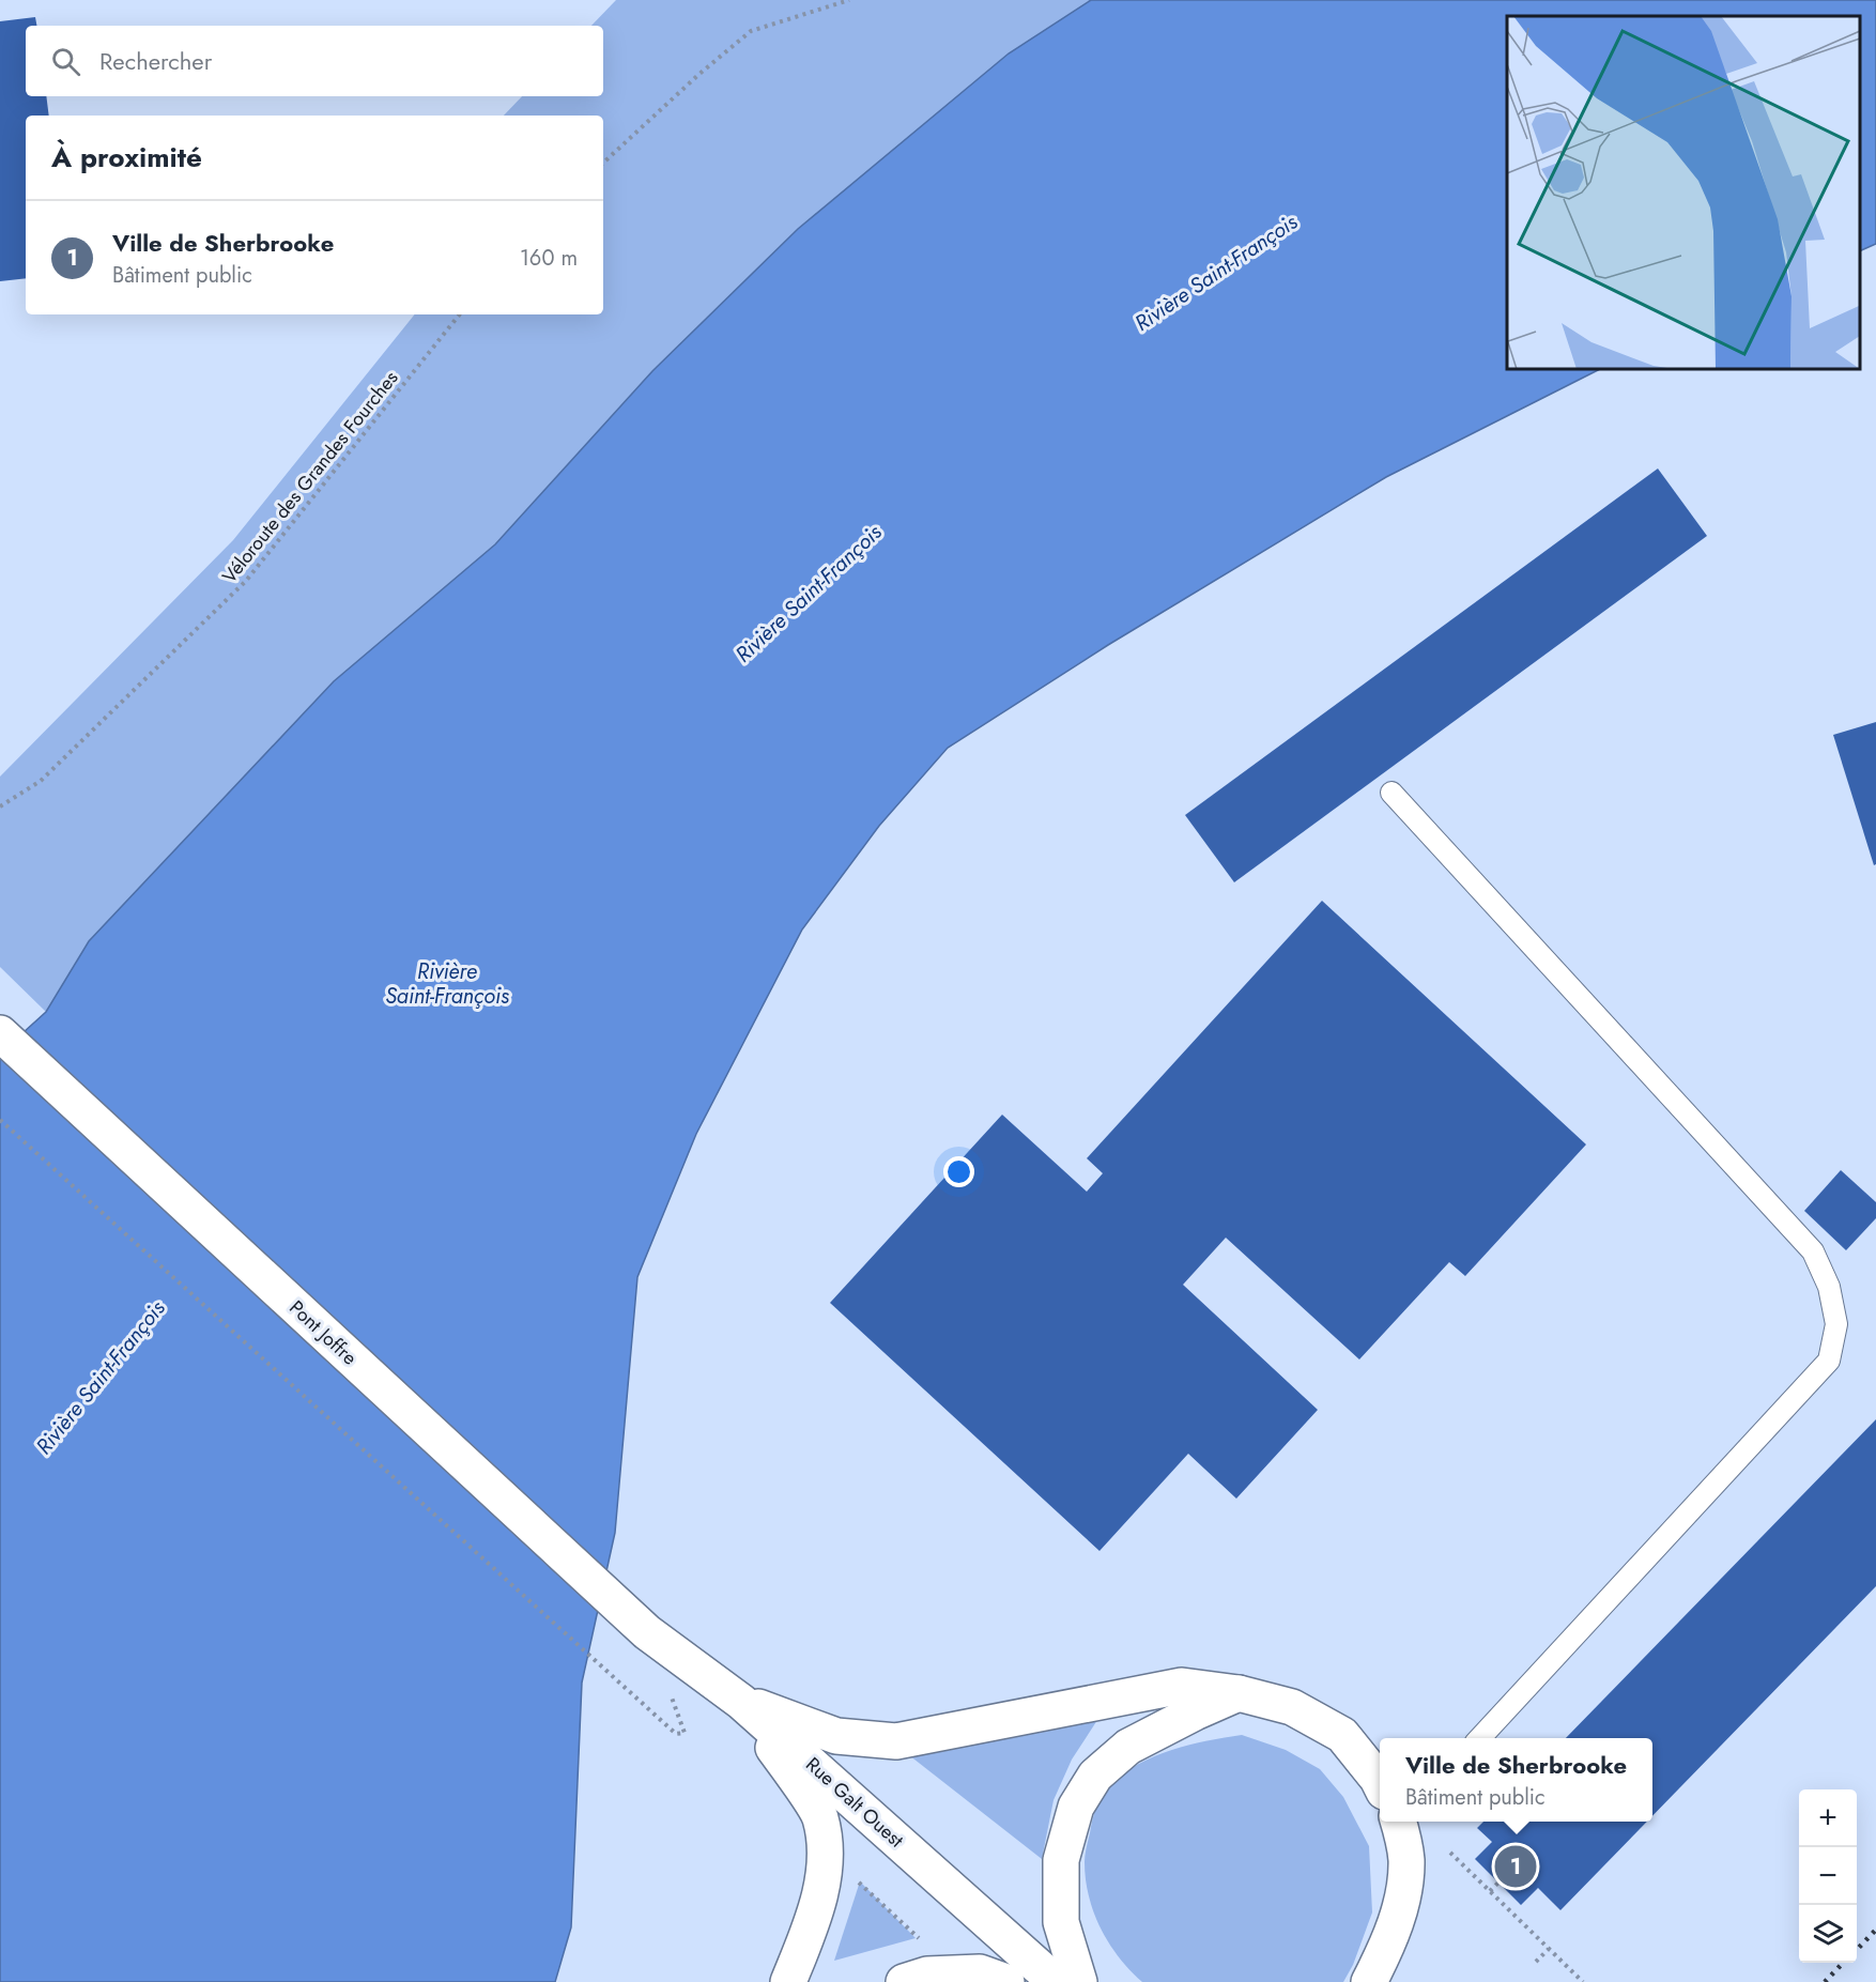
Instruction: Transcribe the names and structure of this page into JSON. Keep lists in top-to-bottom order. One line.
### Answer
{"streets":{"main road":["Pont Joffre","Rue Galt Ouest"],"path":["Véloroute des Grandes Fourches"]},"crossings":[["Pont Joffre","Rue Galt Ouest"]],"water":["Rivière Saint-François"],"page":{"search":"Rechercher","heading":"À proximité","list":[{"mark":"1","name":"Ville de Sherbrooke","note":"Bâtiment public","value":"160 m"}],"popup":["Ville de Sherbrooke","Bâtiment public"],"map_buttons":["+","−"],"pins":"1"}}
